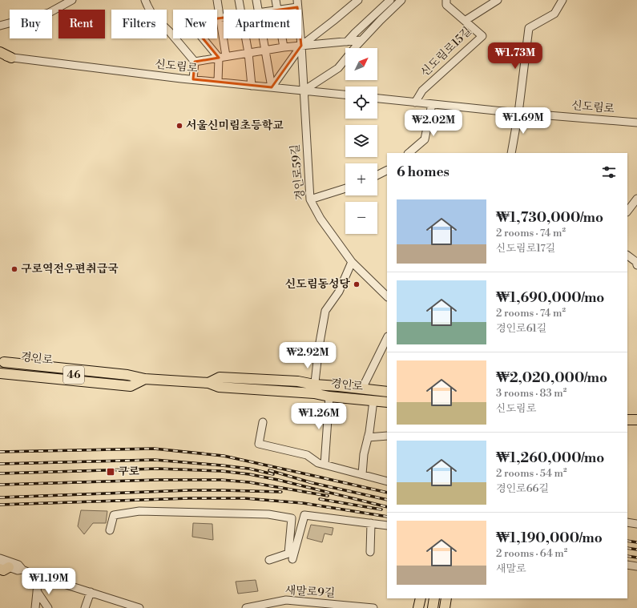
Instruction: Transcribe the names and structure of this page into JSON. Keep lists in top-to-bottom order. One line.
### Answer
{"streets":{"main road":["경인로","46"],"street":["신도림로15길","신도림로","경인로59길","새말로9길"]},"crossings":[["신도림로15길","신도림로"],["신도림로","경인로59길"]],"places":{"other":["서울신미림초등학교","구로역전우편취급국","신도림동성당"],"transit":["구로"]},"north":"top right","page":{"chip":["Buy","Rent","Filters","New","Apartment"],"price":["₩1.73M","₩1.69M","₩2.02M","₩2.92M","₩1.26M","₩1.19M"],"map_buttons":["+","−"],"heading":"6 homes","list":[{"name":"₩1,730,000/mo","note":"2 rooms · 74 m² · 신도림로17길"},{"name":"₩1,690,000/mo","note":"2 rooms · 74 m² · 경인로61길"},{"name":"₩2,020,000/mo","note":"3 rooms · 83 m² · 신도림로"},{"name":"₩1,260,000/mo","note":"2 rooms · 54 m² · 경인로66길"},{"name":"₩1,190,000/mo","note":"2 rooms · 64 m² · 새말로"}]}}
